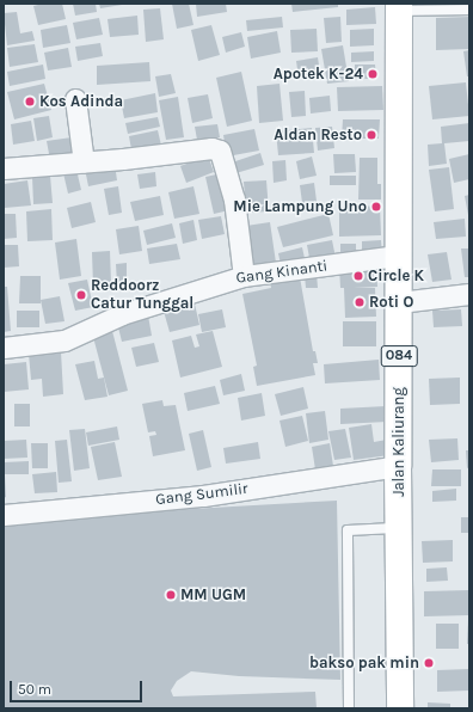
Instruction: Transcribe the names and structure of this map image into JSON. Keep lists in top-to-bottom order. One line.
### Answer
{"streets":{"main road":["084","Jalan Kaliurang"],"street":["Gang Kinanti","Gang Sumilir"]},"crossings":[["Gang Kinanti","Jalan Kaliurang"],["Jalan Kaliurang","Gang Sumilir"]],"places":["Apotek K-24","Kos Adinda","Aldan Resto","Mie Lampung Uno","Circle K","Reddoorz Catur Tunggal","Roti O","MM UGM","bakso pak min"],"scale_bar":"50 m"}
